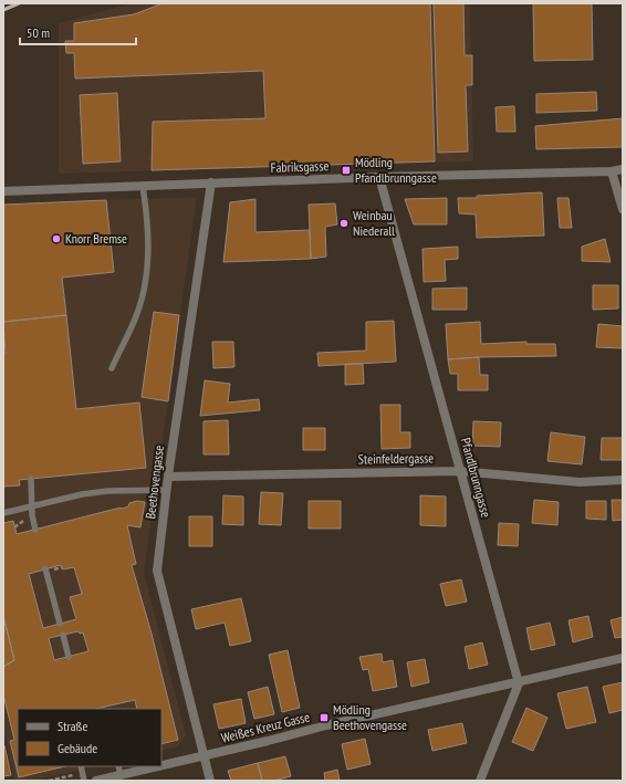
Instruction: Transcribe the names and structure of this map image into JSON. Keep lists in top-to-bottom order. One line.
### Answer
{"streets":{"street":["Fabriksgasse","Steinfeldergasse","Pfandlbrunngasse","Beethovengasse","Weißes Kreuz Gasse"]},"crossings":[["Fabriksgasse","Pfandlbrunngasse"],["Fabriksgasse","Beethovengasse"],["Steinfeldergasse","Pfandlbrunngasse"],["Steinfeldergasse","Beethovengasse"],["Pfandlbrunngasse","Weißes Kreuz Gasse"],["Beethovengasse","Weißes Kreuz Gasse"]],"places":{"transit":["Mödling Pfandlbrunngasse","Mödling Beethovengasse"],"other":["Weinbau Niederall","Knorr Bremse"]},"legend":["Straße","Gebäude"],"scale_bar":"50 m"}
